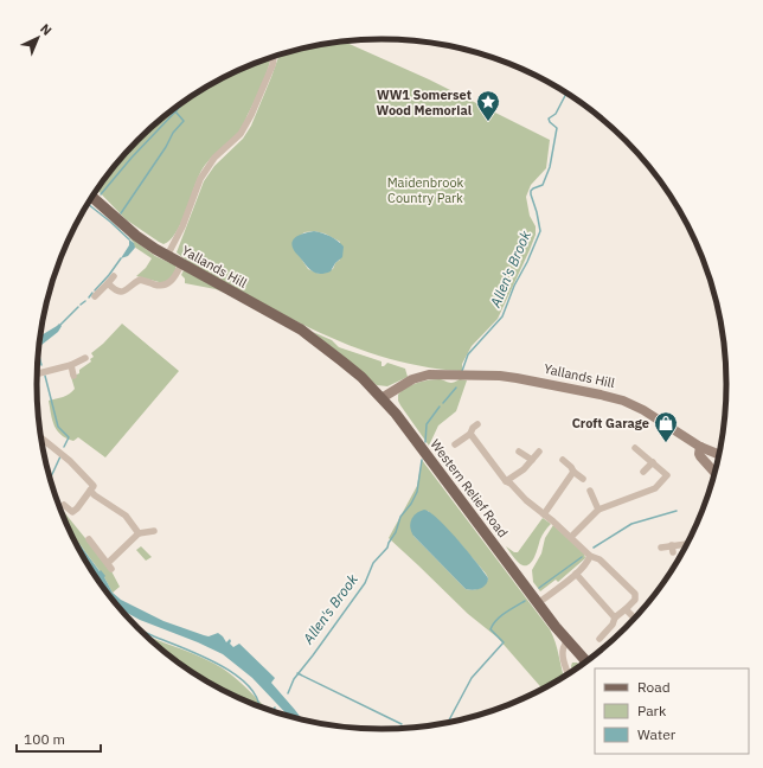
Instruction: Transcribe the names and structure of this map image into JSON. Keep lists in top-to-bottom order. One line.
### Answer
{"streets":{"main road":["Yallands Hill","Western Relief Road"]},"crossings":[["Yallands Hill","Western Relief Road"]],"water":["Allen's Brook"],"parks":["Maidenbrook Country Park"],"places":{"place":["WW1 Somerset Wood Memorial"],"shop":["Croft Garage"]},"legend":["Road","Park","Water"],"scale_bar":"100 m","north":"top right"}
